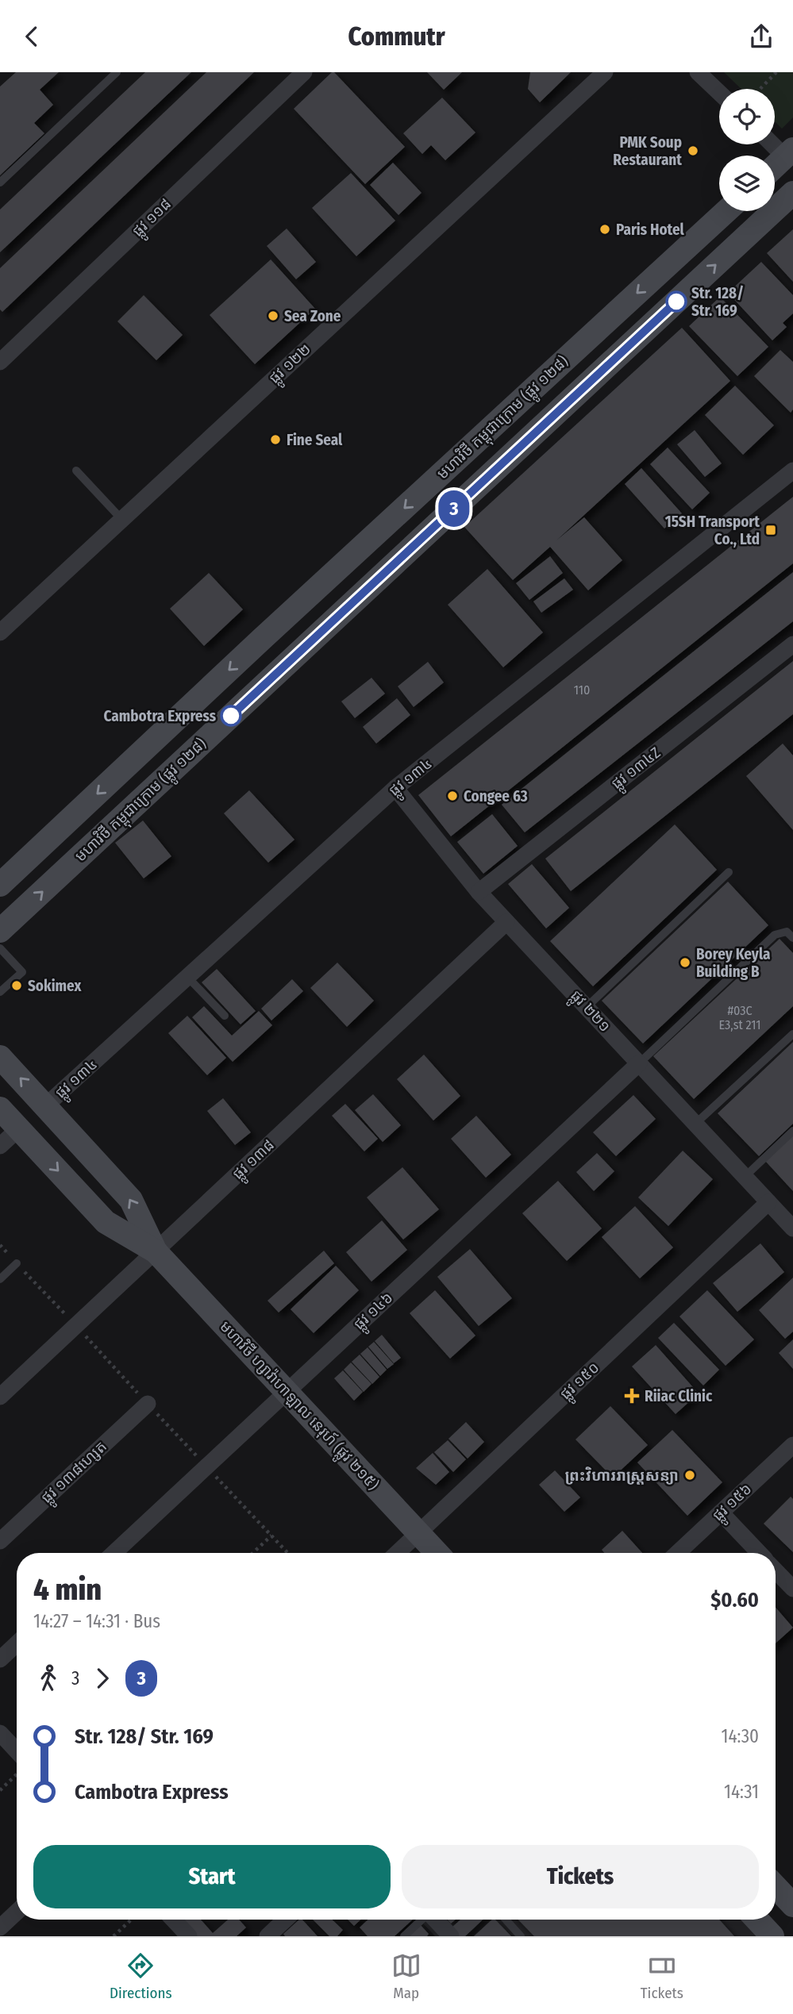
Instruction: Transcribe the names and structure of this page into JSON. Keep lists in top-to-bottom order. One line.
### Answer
{"streets":{"main road":["មហាវិថី កម្ពុជាក្រោម (ផ្លូវ ១២៨)","មហាវិថី ហ្សាវ៉ាហាឡាល នេរុហ៍ (ផ្លូវ ២១៥)"],"street":["ផ្លូវ ១១៨","ផ្លូវ ១២២","ផ្លូវ ១៣៤Z","ផ្លូវ ១៣៤","ផ្លូវ ២២១","ផ្លូវ ១៣៨","ផ្លូវ ១៤៦","ផ្លូវ ១៥០","ផ្លូវ ១៣៨ហ្សេត","ផ្លូវ ១៥៦"]},"crossings":[["ផ្លូវ ១៣៤Z","ផ្លូវ ២២១"],["ផ្លូវ ១៣៤","ផ្លូវ ២២១"],["ផ្លូវ ១៣៤","មហាវិថី ហ្សាវ៉ាហាឡាល នេរុហ៍ (ផ្លូវ ២១៥)"],["ផ្លូវ ២២១","ផ្លូវ ១៣៨"],["ផ្លូវ ២២១","ផ្លូវ ១៤៦"],["ផ្លូវ ២២១","ផ្លូវ ១៥០"],["ផ្លូវ ១៣៨","មហាវិថី ហ្សាវ៉ាហាឡាល នេរុហ៍ (ផ្លូវ ២១៥)"],["ផ្លូវ ១៤៦","មហាវិថី ហ្សាវ៉ាហាឡាល នេរុហ៍ (ផ្លូវ ២១៥)"],["ផ្លូវ ១៥០","មហាវិថី ហ្សាវ៉ាហាឡាល នេរុហ៍ (ផ្លូវ ២១៥)"]],"places":{"other":["PMK Soup Restaurant","Paris Hotel","Str. 128/ Str. 169","Sea Zone","Fine Seal","Cambotra Express","Congee 63","Borey Keyla Building B","Sokimex","ព្រះវិហាររាស្ត្រសន្យា"],"transit":["15SH Transport Co., Ltd"],"health":["Riiac Clinic"]},"lines":["bus line 3"],"house_numbers":["110","#03C E3,st 211"],"page":{"header":"Commutr","on_map":"3","heading":["4 min","14:27 – 14:31 · Bus","$0.60"],"legs":["3","3"],"list":[{"name":"Str. 128/ Str. 169","value":"14:30"},{"name":"Cambotra Express","value":"14:31"}],"buttons":["Start","Tickets"],"tabs":["Directions","Map","Tickets"]}}
